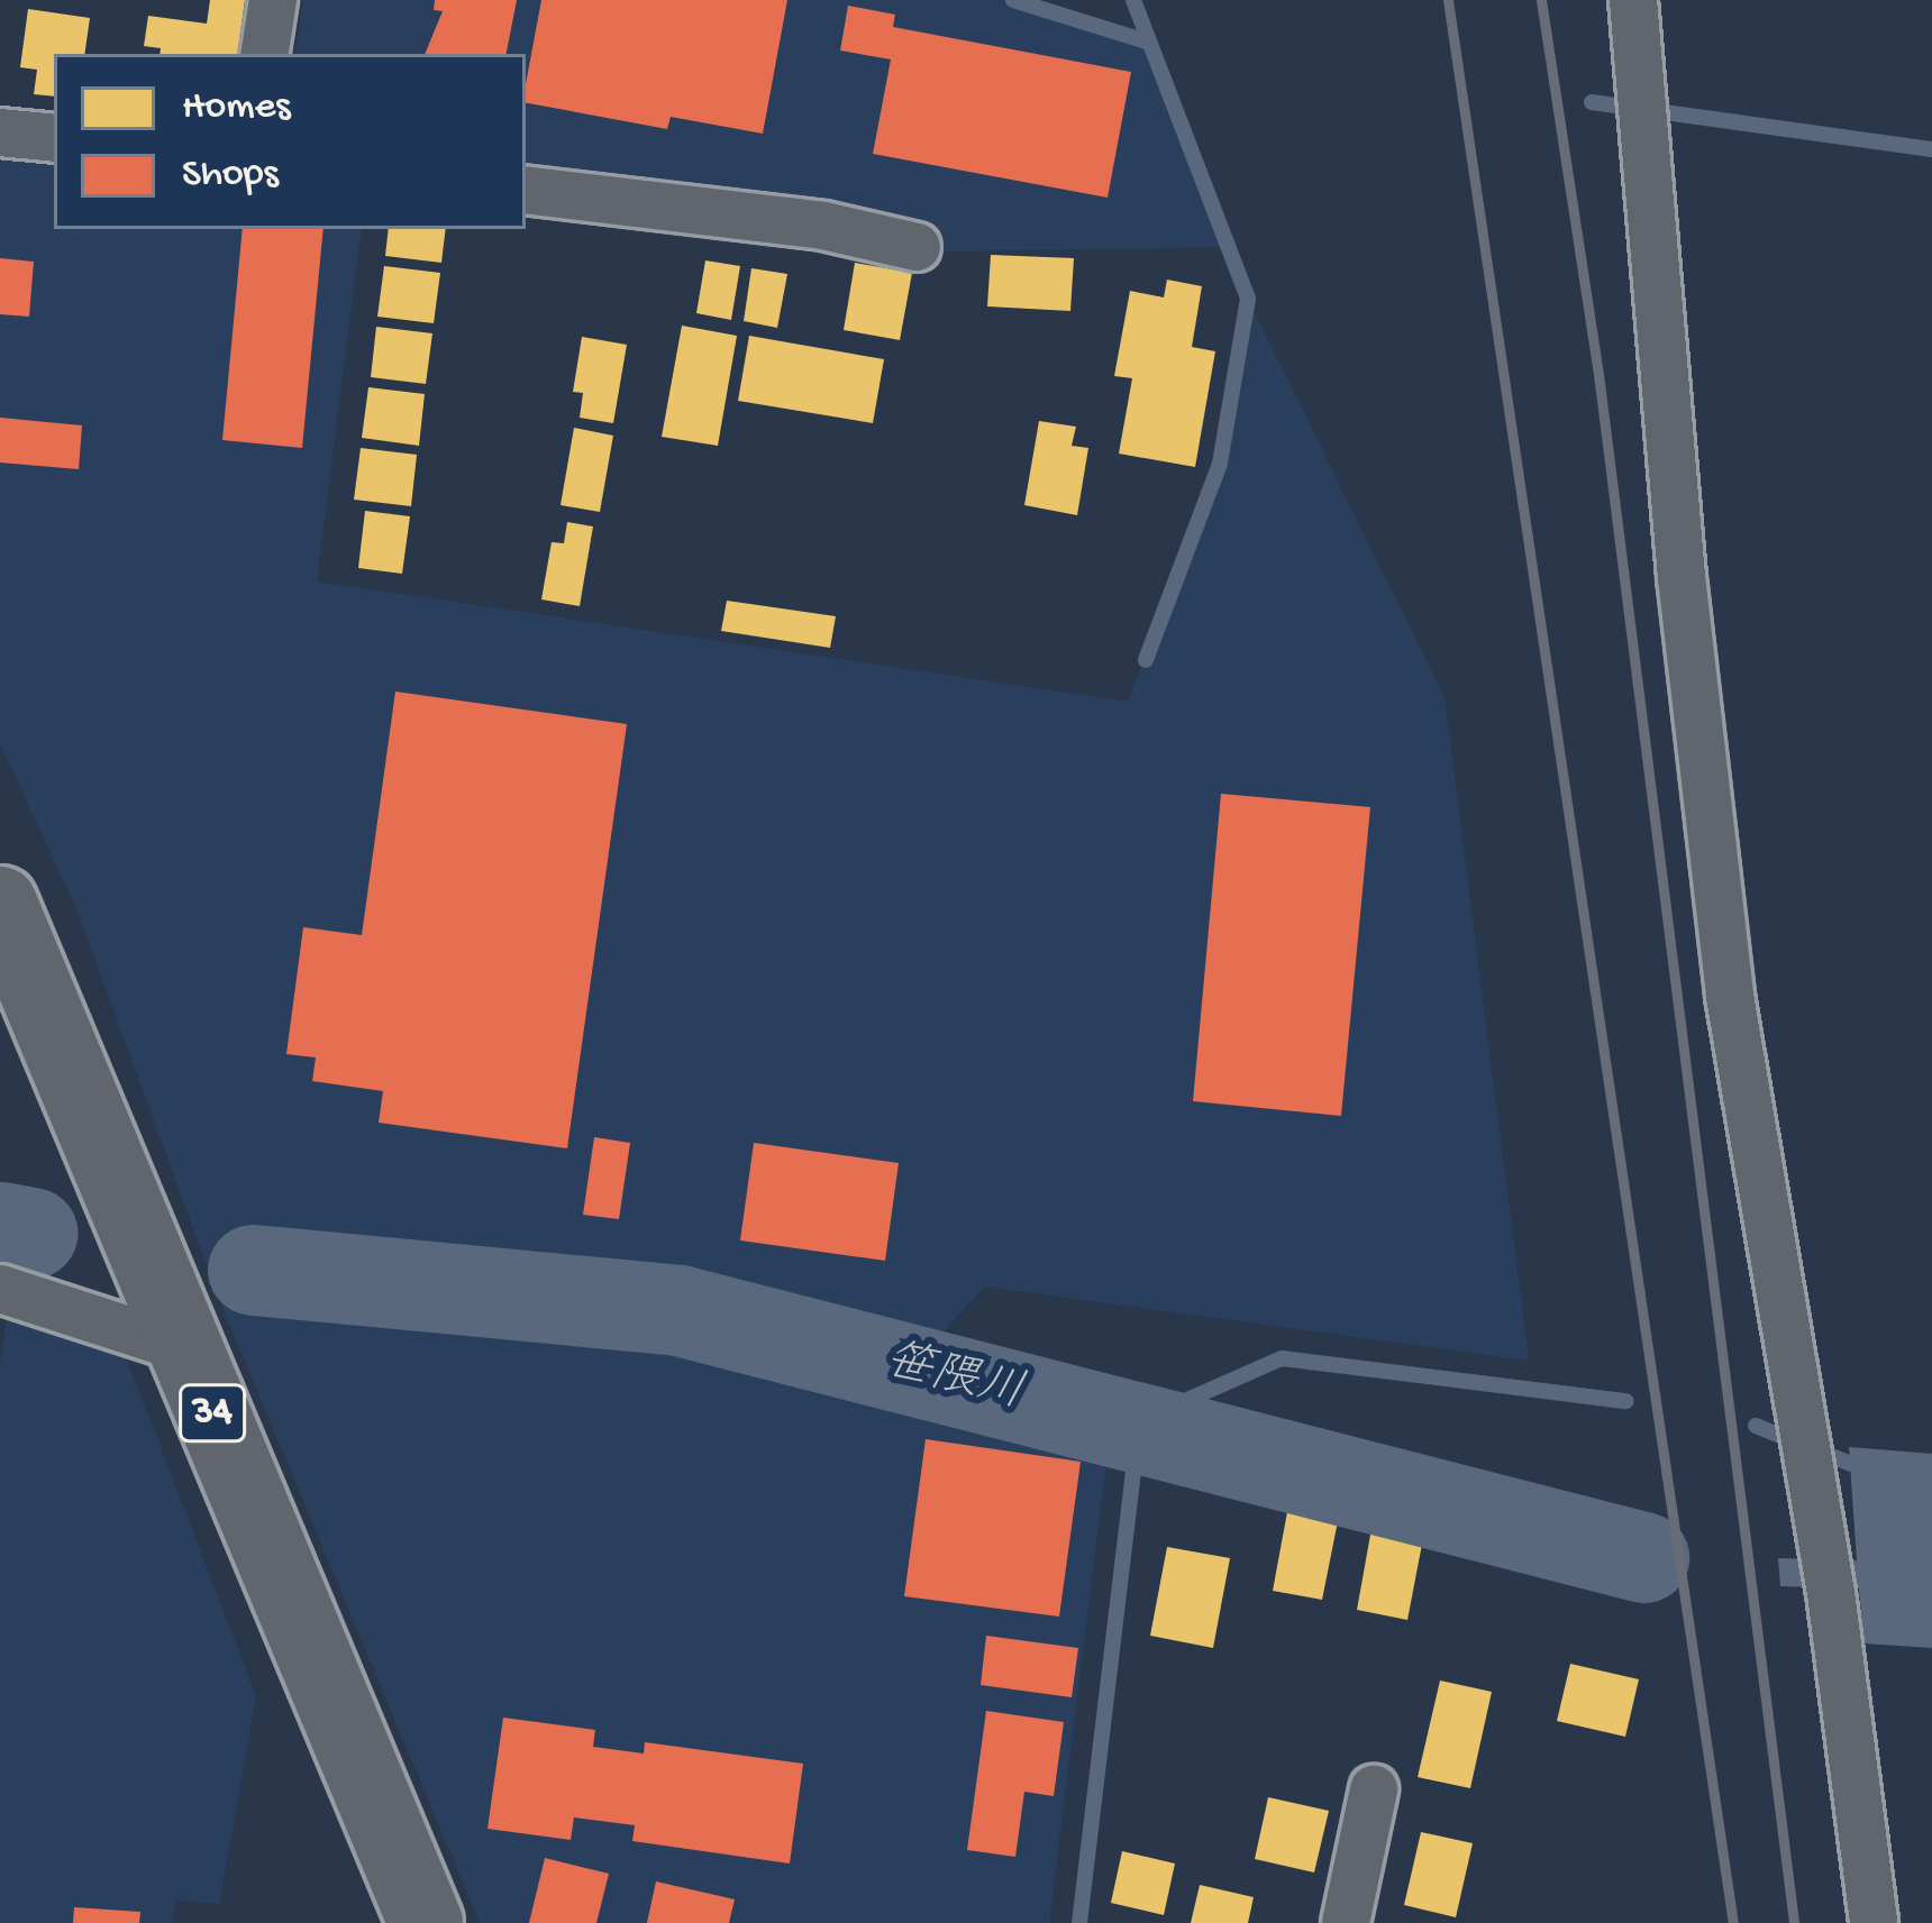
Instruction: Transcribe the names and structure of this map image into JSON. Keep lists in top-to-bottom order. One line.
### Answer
{"streets":{"highway":["34"]},"water":["笹隈川"],"legend":["Homes","Shops"]}
